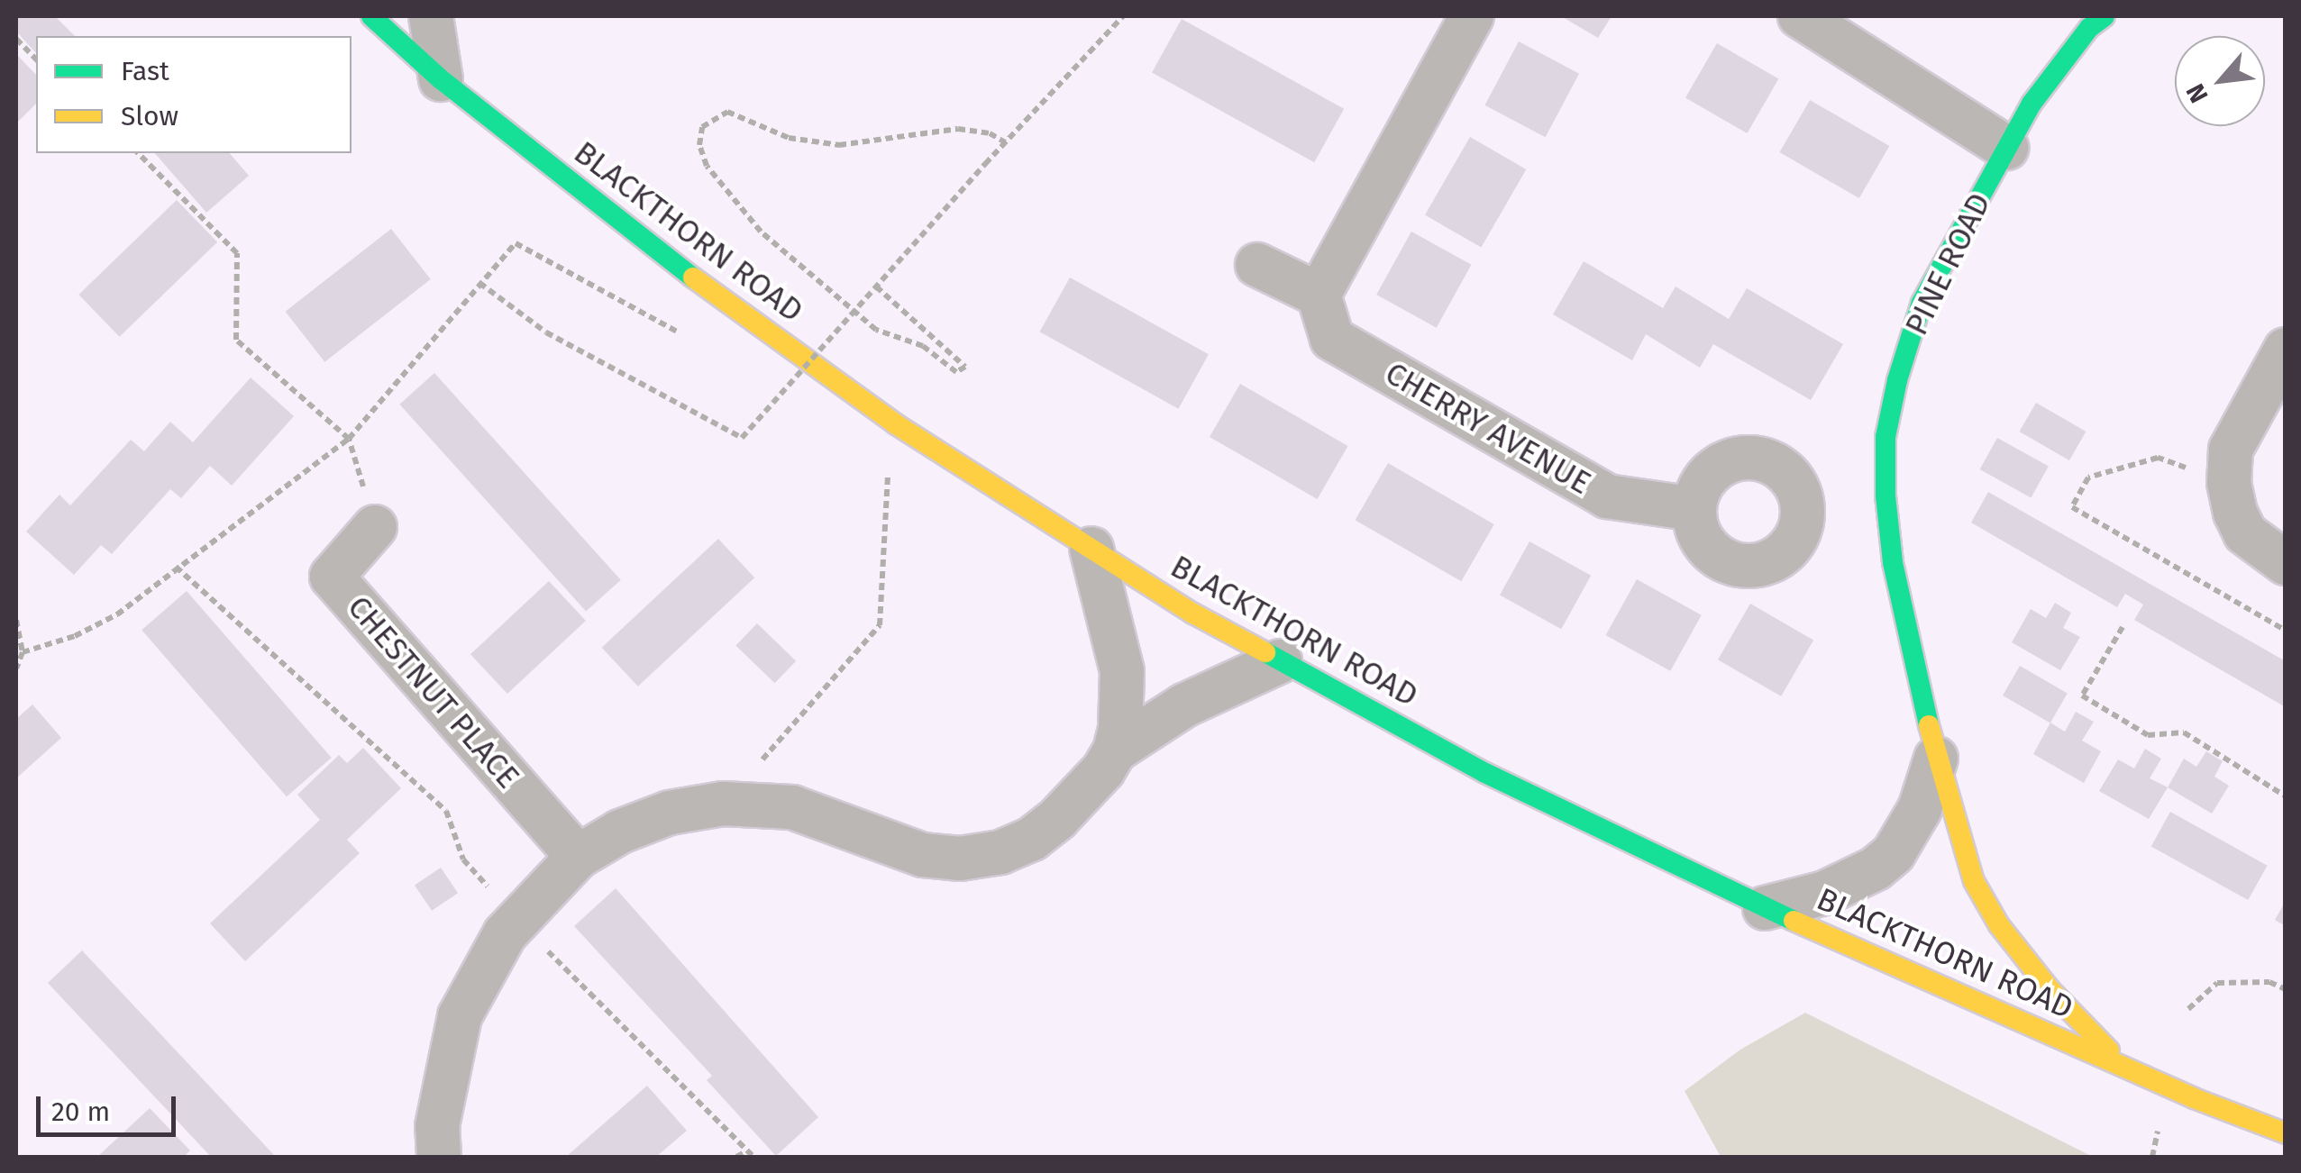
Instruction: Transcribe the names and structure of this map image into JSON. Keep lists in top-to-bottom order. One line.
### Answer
{"streets":{"street":["BLACKTHORN ROAD","PINE ROAD","CHERRY AVENUE","CHESTNUT PLACE"]},"crossings":[["BLACKTHORN ROAD","PINE ROAD"]],"legend":["Fast","Slow"],"scale_bar":"20 m","north":"bottom left"}
